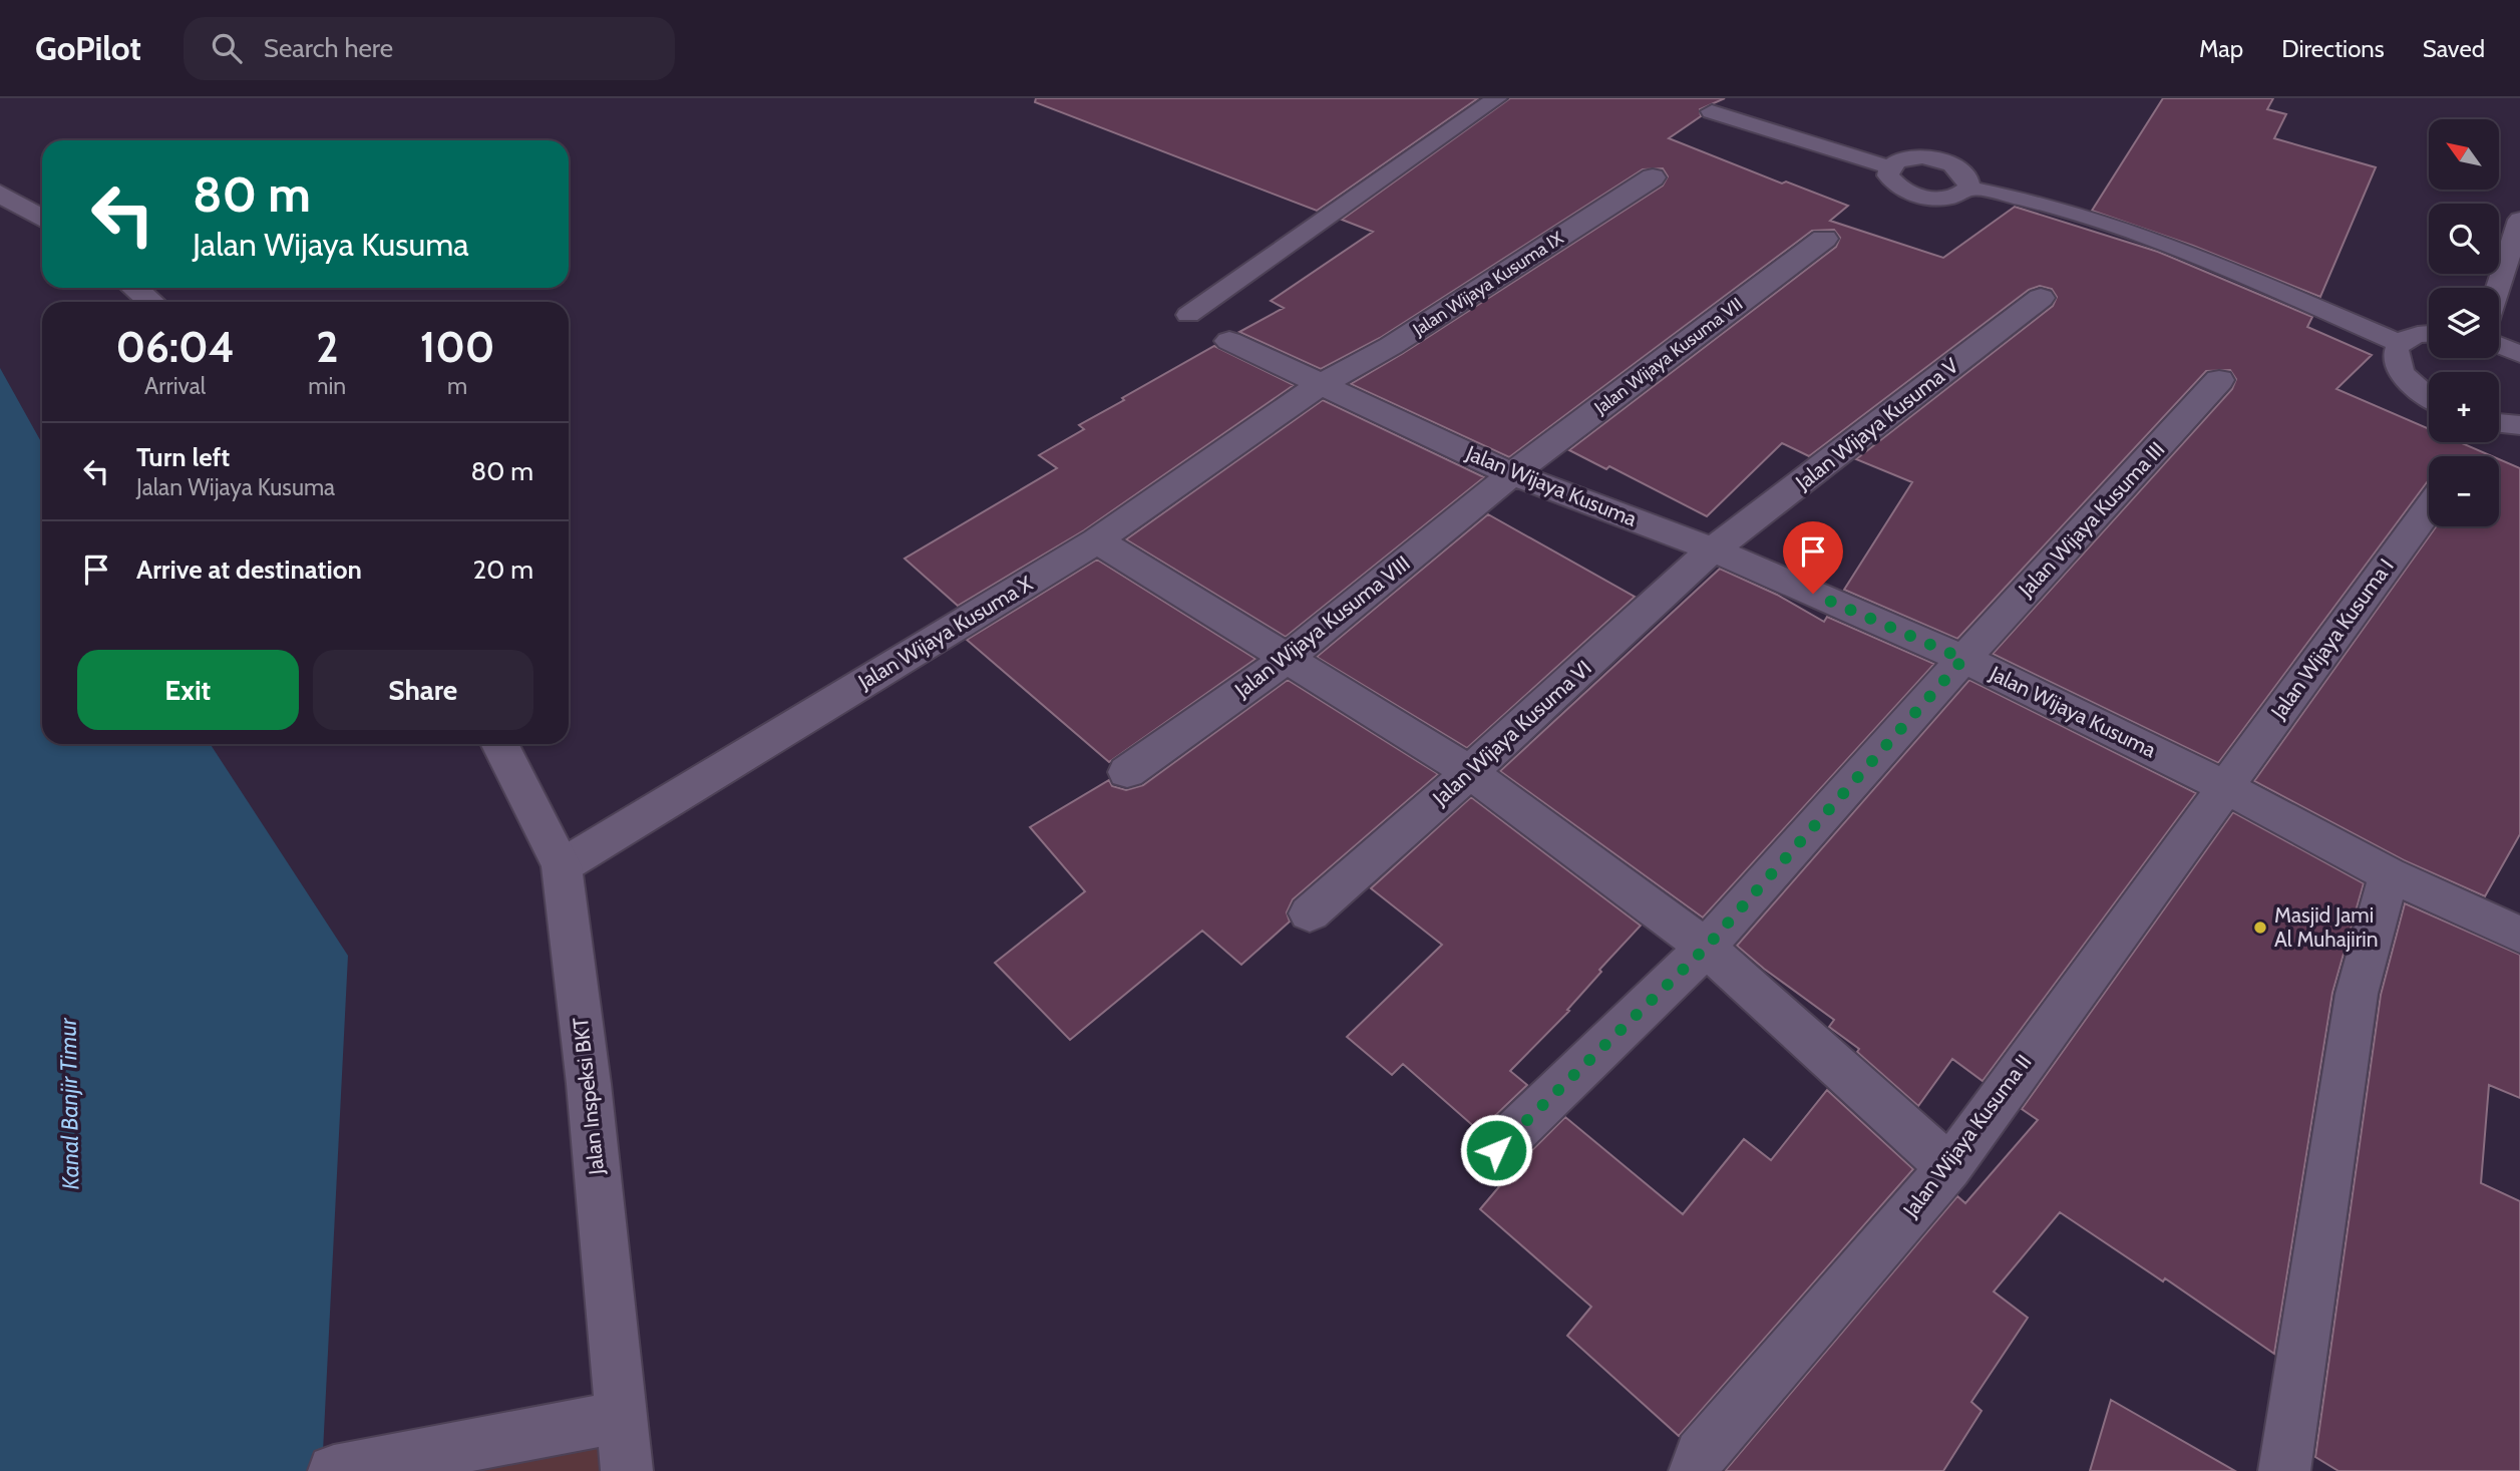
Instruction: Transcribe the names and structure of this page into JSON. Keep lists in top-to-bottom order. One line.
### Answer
{"streets":{"street":["Jalan Wijaya Kusuma IX","Jalan Wijaya Kusuma VII","Jalan Wijaya Kusuma V","Jalan Wijaya Kusuma","Jalan Wijaya Kusuma III","Jalan Wijaya Kusuma VIII","Jalan Wijaya Kusuma X","Jalan Wijaya Kusuma I","Jalan Wijaya Kusuma VI","Jalan Inspeksi BKT","Jalan Wijaya Kusuma II"]},"crossings":[["Jalan Wijaya Kusuma IX","Jalan Wijaya Kusuma"],["Jalan Wijaya Kusuma IX","Jalan Wijaya Kusuma X"],["Jalan Wijaya Kusuma VII","Jalan Wijaya Kusuma"],["Jalan Wijaya Kusuma VII","Jalan Wijaya Kusuma VIII"],["Jalan Wijaya Kusuma V","Jalan Wijaya Kusuma"],["Jalan Wijaya Kusuma V","Jalan Wijaya Kusuma VI"],["Jalan Wijaya Kusuma","Jalan Wijaya Kusuma III"],["Jalan Wijaya Kusuma","Jalan Wijaya Kusuma VIII"],["Jalan Wijaya Kusuma","Jalan Wijaya Kusuma X"],["Jalan Wijaya Kusuma","Jalan Wijaya Kusuma I"],["Jalan Wijaya Kusuma","Jalan Wijaya Kusuma VI"],["Jalan Wijaya Kusuma","Jalan Wijaya Kusuma II"],["Jalan Wijaya Kusuma X","Jalan Inspeksi BKT"],["Jalan Wijaya Kusuma I","Jalan Wijaya Kusuma II"]],"water":["Kanal Banjir Timur"],"places":["Masjid Jami Al Muhajirin"],"north":"top left","page":{"header":"GoPilot","search":"Search here","nav":["Map","Directions","Saved"],"map_buttons":["+","−"],"turn":["80 m","Jalan Wijaya Kusuma"],"eta":["06:04","Arrival","2","min","100","m"],"list":[{"name":"Turn left","note":"Jalan Wijaya Kusuma","value":"80 m"},{"name":"Arrive at destination","value":"20 m"}],"buttons":["Exit","Share"]}}
